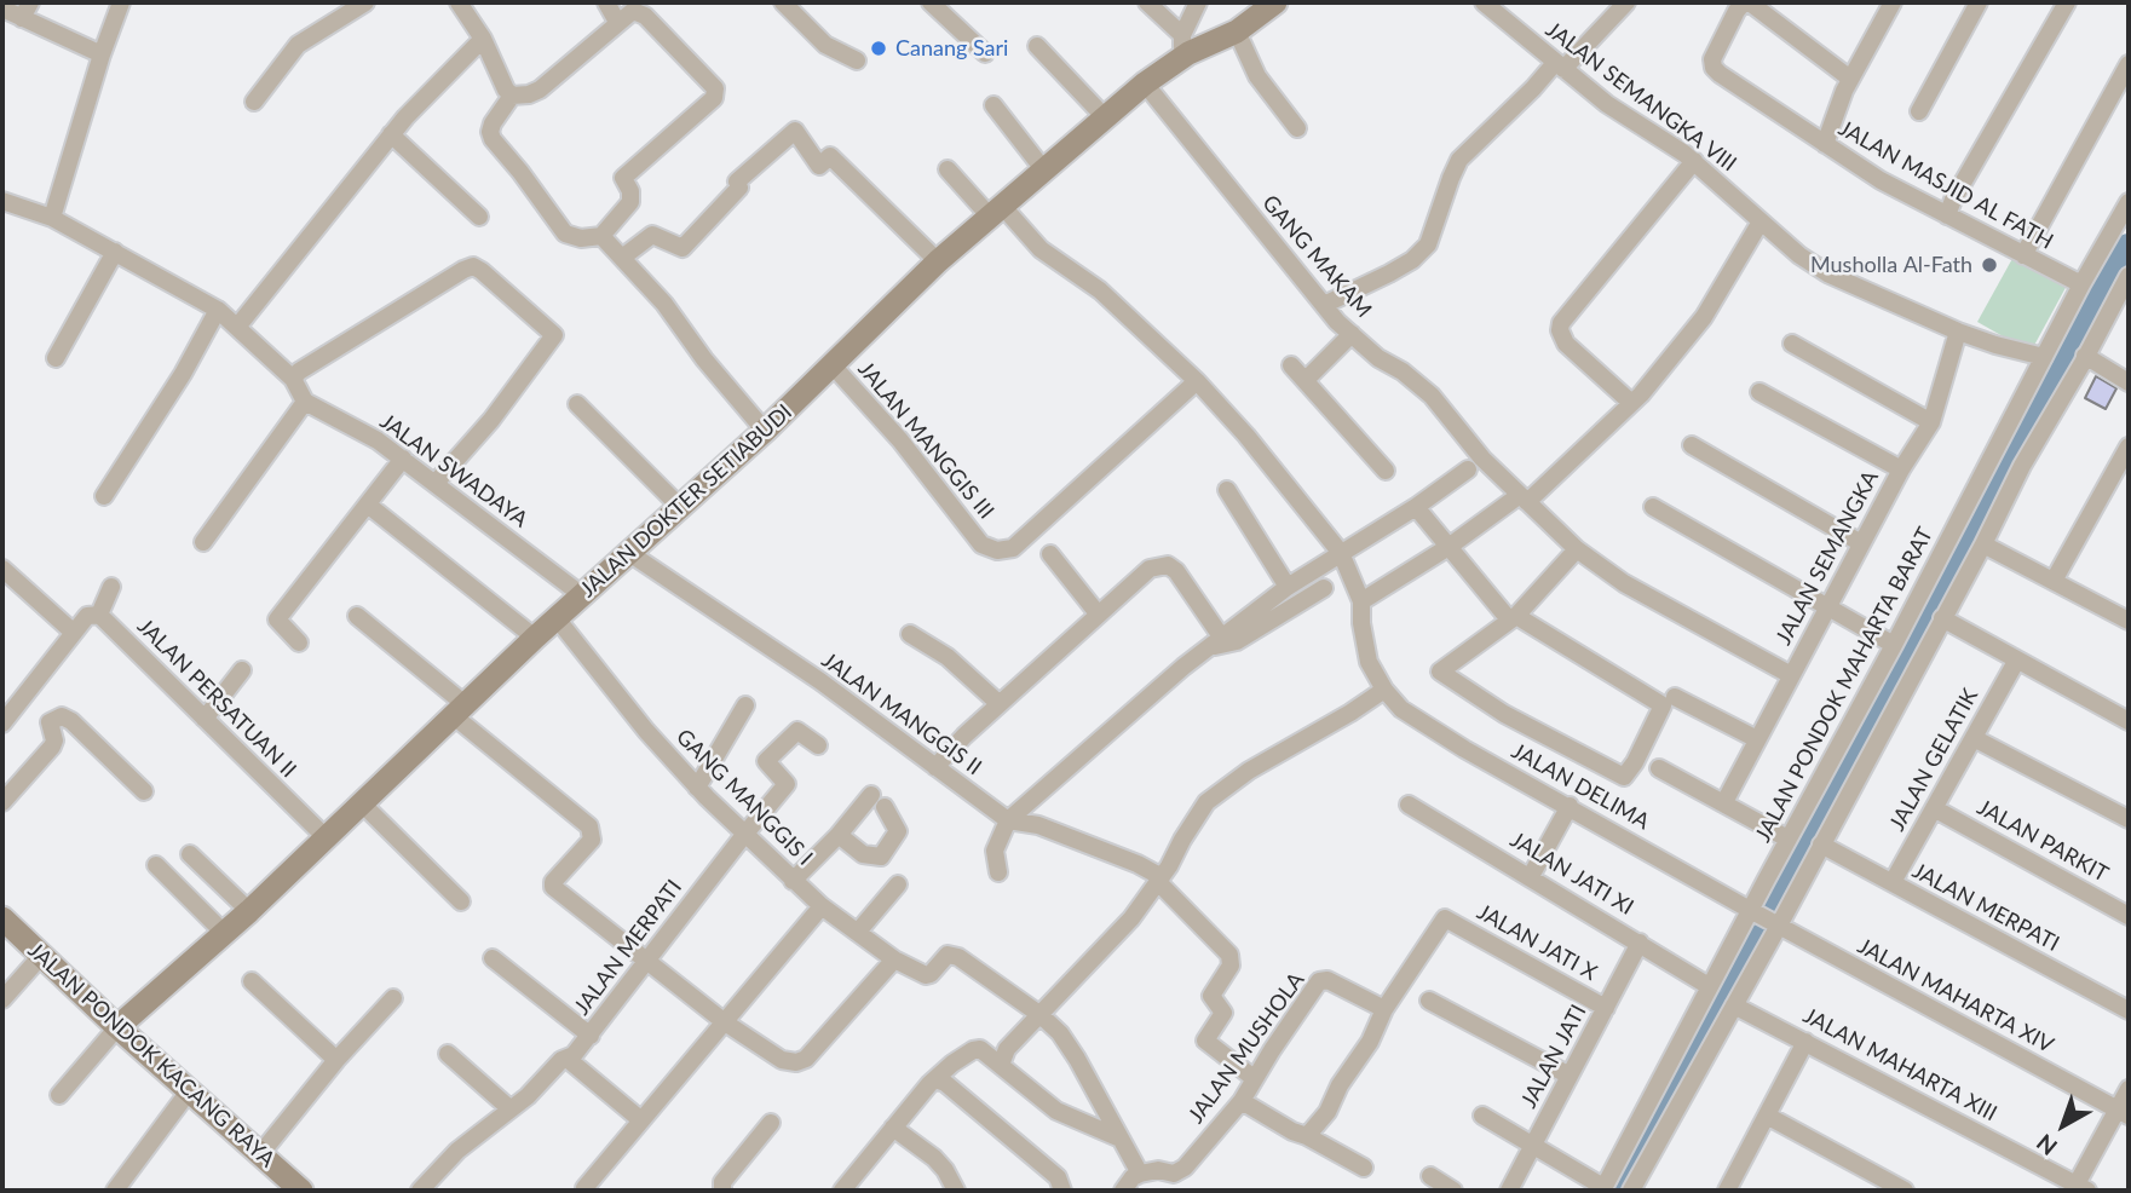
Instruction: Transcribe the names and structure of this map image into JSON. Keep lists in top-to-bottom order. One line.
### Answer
{"streets":{"street":["JALAN SEMANGKA VIII","JALAN MASJID AL FATH","GANG MAKAM","JALAN MANGGIS III","JALAN SWADAYA","JALAN DOKTER SETIABUDI","JALAN SEMANGKA","JALAN PONDOK MAHARTA BARAT","JALAN PERSATUAN II","JALAN MANGGIS II","JALAN GELATIK","JALAN DELIMA","GANG MANGGIS I","JALAN PARKIT","JALAN JATI XI","JALAN MERPATI","JALAN JATI X","JALAN MAHARTA XIV","JALAN MUSHOLA","JALAN PONDOK KACANG RAYA","JALAN JATI","JALAN MAHARTA XIII"]},"crossings":[["JALAN SEMANGKA VIII","JALAN SEMANGKA"],["JALAN SEMANGKA VIII","JALAN PONDOK MAHARTA BARAT"],["JALAN MASJID AL FATH","JALAN PONDOK MAHARTA BARAT"],["GANG MAKAM","JALAN DOKTER SETIABUDI"],["GANG MAKAM","JALAN SEMANGKA"],["JALAN MANGGIS III","JALAN DOKTER SETIABUDI"],["JALAN SWADAYA","JALAN DOKTER SETIABUDI"],["JALAN DOKTER SETIABUDI","JALAN PERSATUAN II"],["JALAN DOKTER SETIABUDI","JALAN MANGGIS II"],["JALAN DOKTER SETIABUDI","GANG MANGGIS I"],["JALAN DOKTER SETIABUDI","JALAN PONDOK KACANG RAYA"],["JALAN PONDOK MAHARTA BARAT","JALAN DELIMA"],["JALAN PONDOK MAHARTA BARAT","JALAN JATI XI"],["JALAN PONDOK MAHARTA BARAT","JALAN MERPATI"],["JALAN PONDOK MAHARTA BARAT","JALAN MAHARTA XIV"],["JALAN PONDOK MAHARTA BARAT","JALAN MAHARTA XIII"],["JALAN MANGGIS II","JALAN MUSHOLA"],["JALAN GELATIK","JALAN PARKIT"],["JALAN GELATIK","JALAN MERPATI"],["JALAN DELIMA","JALAN MAHARTA XIV"],["GANG MANGGIS I","JALAN MERPATI"],["JALAN JATI XI","JALAN JATI"],["JALAN JATI X","JALAN MUSHOLA"],["JALAN JATI X","JALAN JATI"]],"places":["Canang Sari","Musholla Al-Fath"],"north":"bottom left"}
